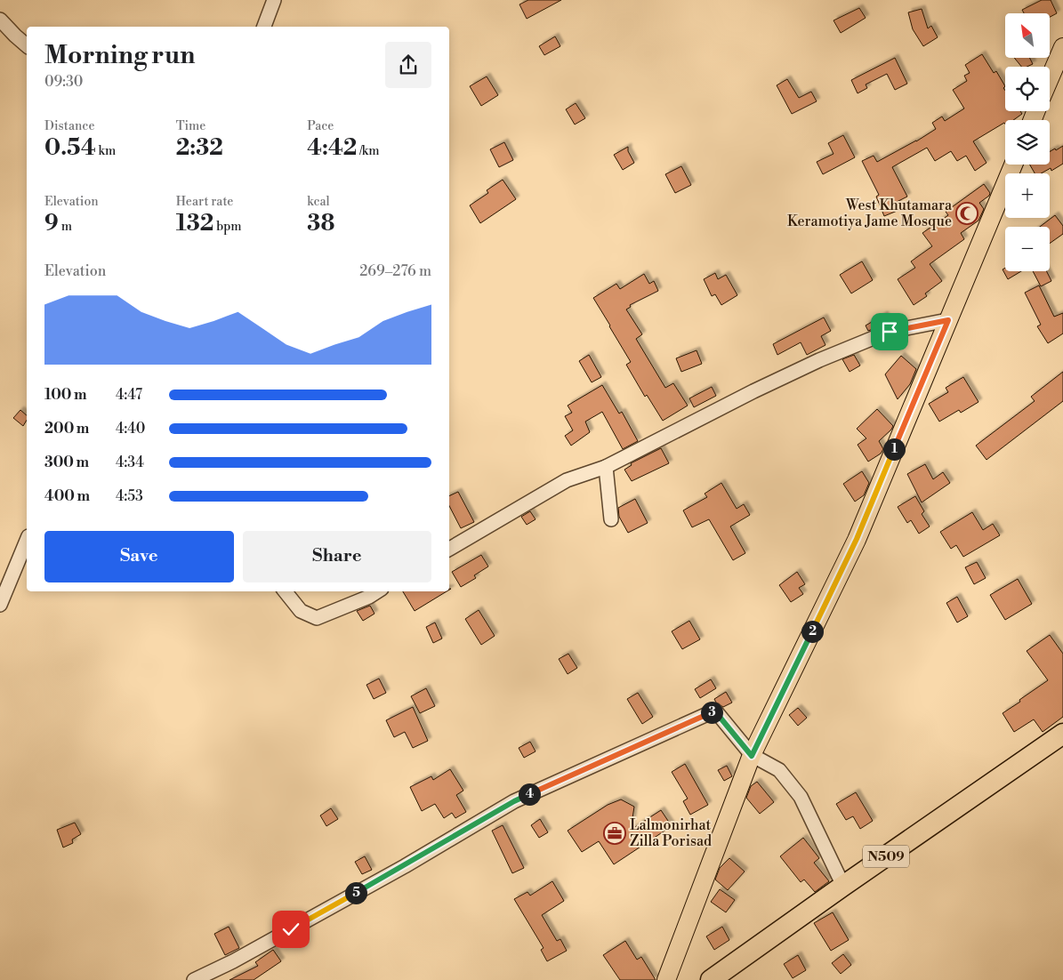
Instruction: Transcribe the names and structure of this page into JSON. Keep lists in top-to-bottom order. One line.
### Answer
{"streets":{"highway":["N509"]},"places":{"mosque":["West Khutamara Keramotiya Jame Mosque"],"office":["Lalmonirhat Zilla Porisad"]},"north":"top left","page":{"map_buttons":["+","−"],"heading":["Morning run","09:30"],"stats":[["Distance","0.54 km"],["Time","2:32"],["Pace","4:42 /km"],["Elevation","9 m"],["Heart rate","132 bpm"],["kcal","38"]],"chart":["Elevation","269–276 m"],"list":[{"name":"100 m","note":"4:47"},{"name":"200 m","note":"4:40"},{"name":"300 m","note":"4:34"},{"name":"400 m","note":"4:53"}],"pins":["1","2","3","4","5"],"buttons":["Save","Share"]}}
